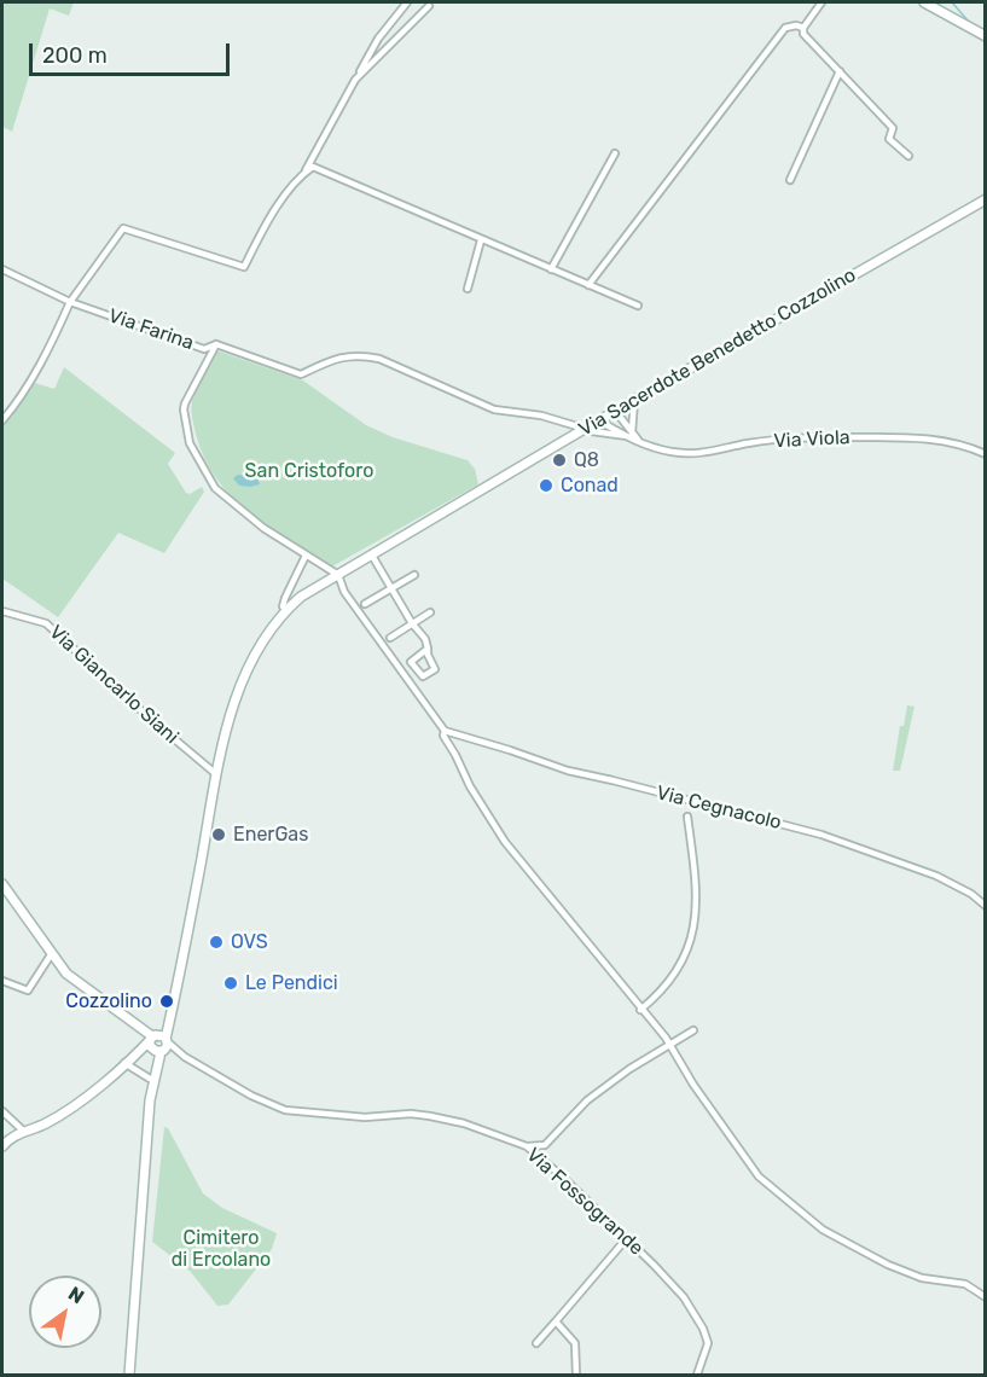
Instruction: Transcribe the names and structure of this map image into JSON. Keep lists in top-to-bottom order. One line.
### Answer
{"streets":{"main road":["Via Sacerdote Benedetto Cozzolino"],"street":["Via Farina","Via Viola","Via Giancarlo Siani","Via Cegnacolo","Via Fossogrande"]},"crossings":[["Via Farina","Via Sacerdote Benedetto Cozzolino"],["Via Sacerdote Benedetto Cozzolino","Via Viola"],["Via Sacerdote Benedetto Cozzolino","Via Giancarlo Siani"]],"parks":["San Cristoforo","Cimitero di Ercolano"],"places":["Q8","Conad","EnerGas","OVS","Le Pendici","Cozzolino"],"scale_bar":"200 m","north":"top right"}
